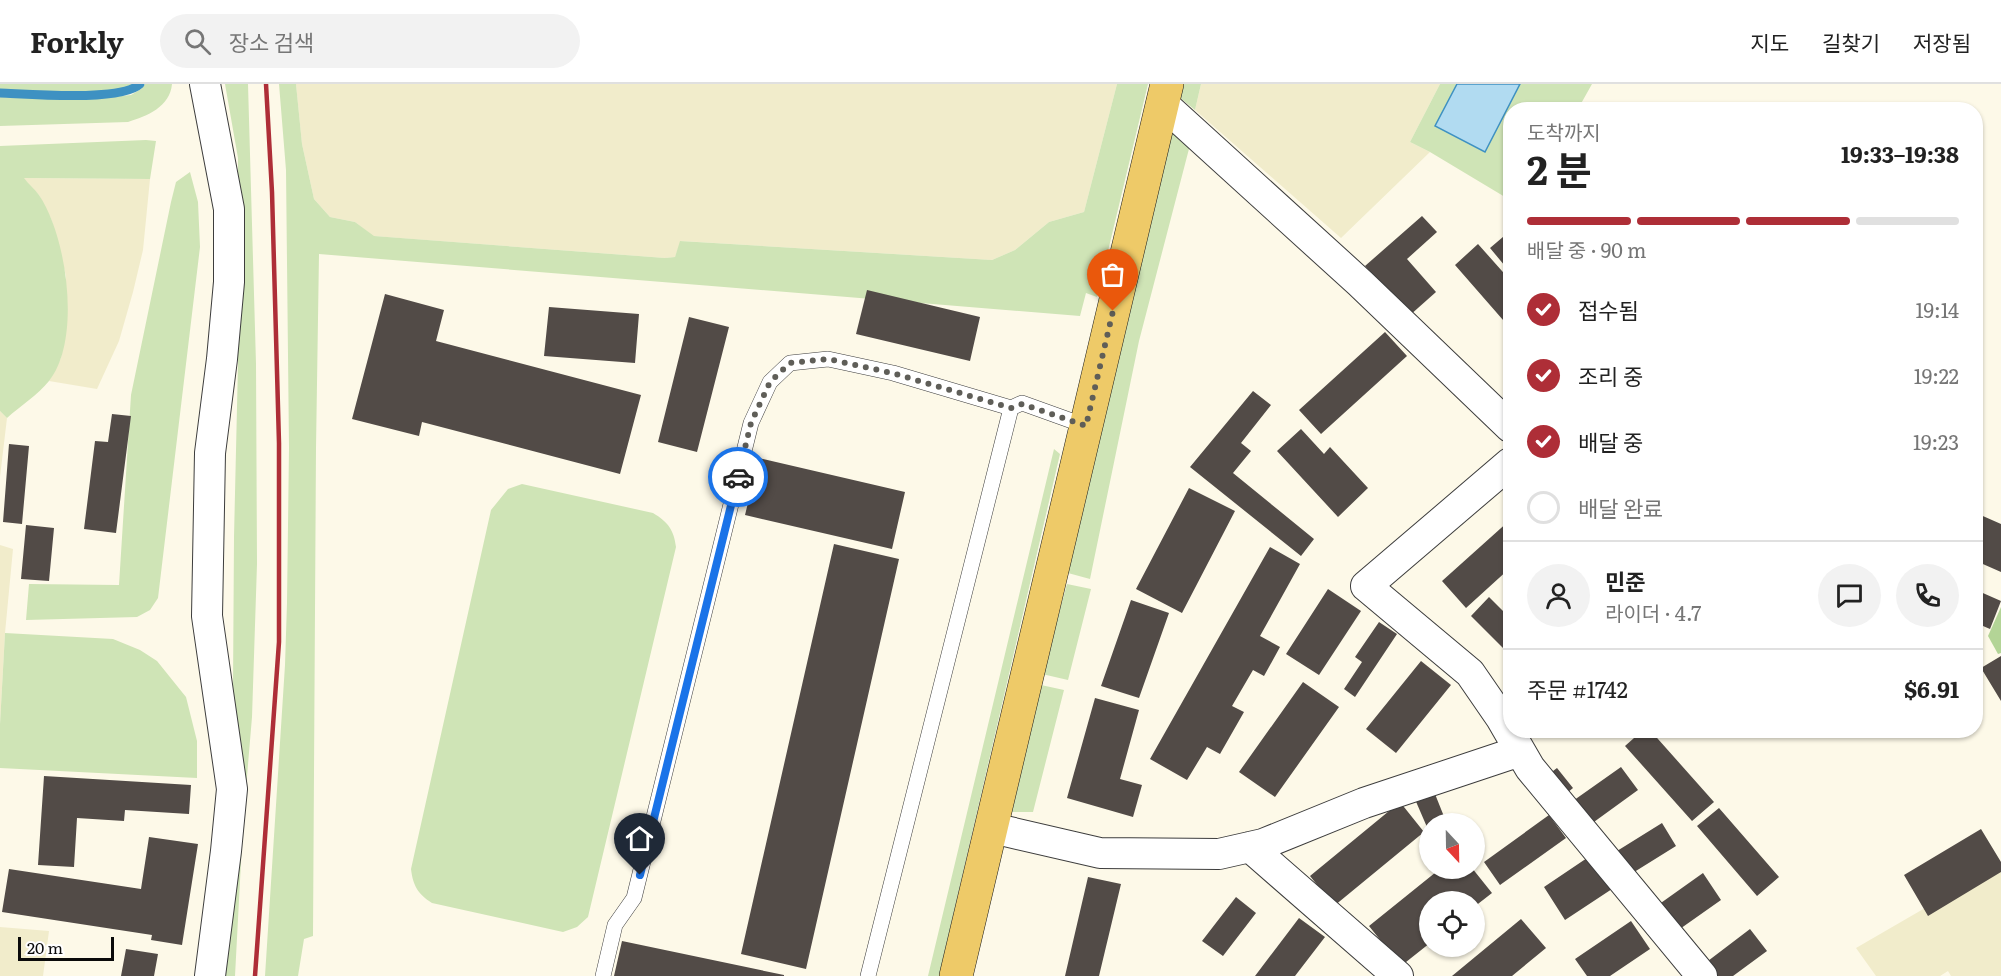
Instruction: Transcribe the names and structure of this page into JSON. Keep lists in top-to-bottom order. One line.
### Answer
{"scale_bar":"20 m","north":"bottom","page":{"header":"Forkly","search":"장소 검색","nav":["지도","길찾기","저장됨"],"heading":["2 분","도착까지","19:33–19:38"],"panel":["민준","라이더 · 4.7","주문 #1742","$6.91"],"bar":"배달 중 · 90 m","list":[["접수됨","19:14"],["조리 중","19:22"],["배달 중","19:23"],"배달 완료"],"scale":"20 m"}}
